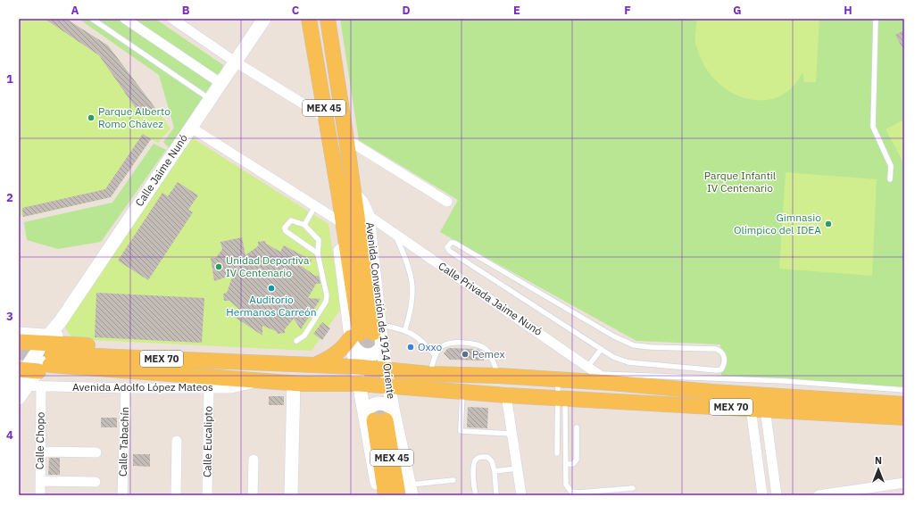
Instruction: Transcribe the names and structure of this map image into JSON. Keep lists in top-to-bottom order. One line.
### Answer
{"streets":{"main road":["MEX 45","Calle Jaime Nunó","Avenida Convención de 1914 Oriente","MEX 70"],"street":["Calle Privada Jaime Nunó","Avenida Adolfo López Mateos","Calle Chopo","Calle Tabachín","Calle Eucalipto"]},"crossings":[["Calle Jaime Nunó","MEX 70"],["Calle Jaime Nunó","Avenida Adolfo López Mateos"],["Calle Privada Jaime Nunó","Avenida Convención de 1914 Oriente"],["Calle Privada Jaime Nunó","MEX 70"],["Avenida Convención de 1914 Oriente","MEX 70"],["MEX 70","Avenida Adolfo López Mateos"],["Avenida Adolfo López Mateos","Calle Chopo"],["Avenida Adolfo López Mateos","Calle Tabachín"],["Avenida Adolfo López Mateos","Calle Eucalipto"]],"parks":["Parque Infantil IV Centenario"],"places":["Parque Alberto Romo Chávez","Gimnasio Olímpico del IDEA","Unidad Deportiva IV Centenario","Auditorio Hermanos Carreón","Oxxo","Pemex"],"north":"top","grid":{"columns":["A","B","C","D","E","F","G","H"],"rows":["1","2","3","4"]}}
